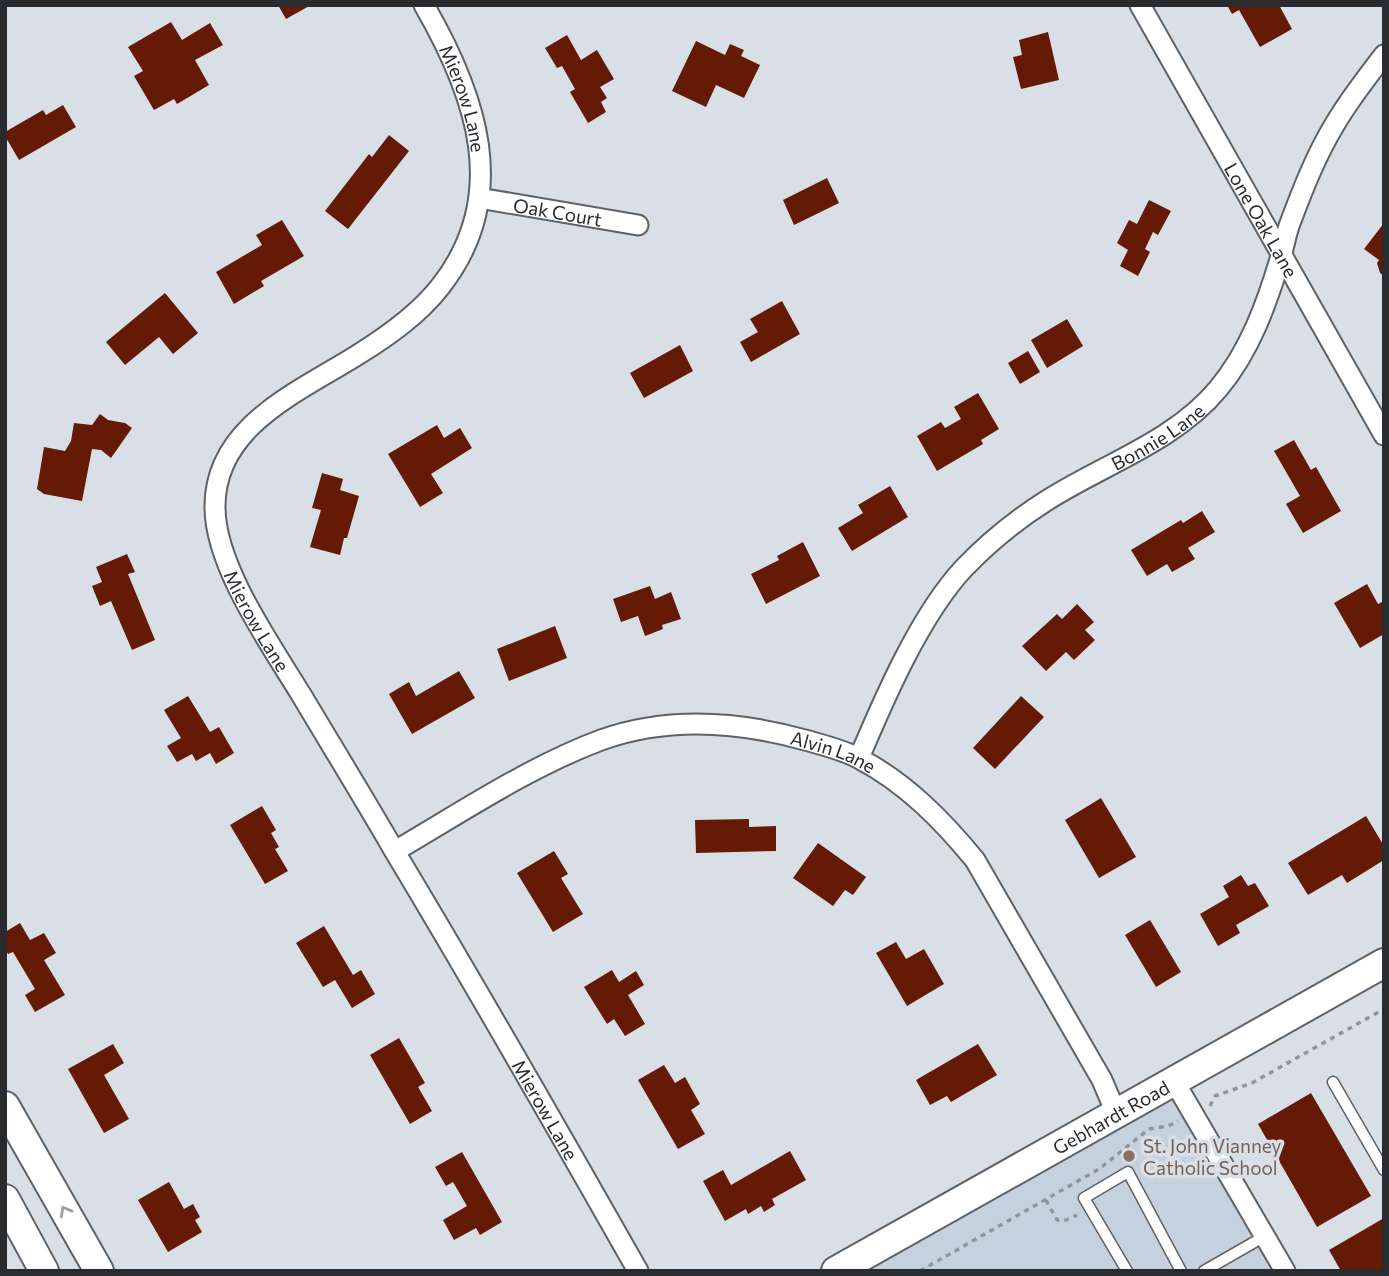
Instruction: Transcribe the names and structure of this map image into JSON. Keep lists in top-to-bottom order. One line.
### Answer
{"streets":{"street":["Mierow Lane","Oak Court","Lone Oak Lane","Bonnie Lane","Alvin Lane","Gebhardt Road"]},"crossings":[["Mierow Lane","Oak Court"],["Mierow Lane","Alvin Lane"],["Lone Oak Lane","Bonnie Lane"],["Bonnie Lane","Alvin Lane"],["Alvin Lane","Gebhardt Road"]],"places":["St. John Vianney Catholic School"]}
